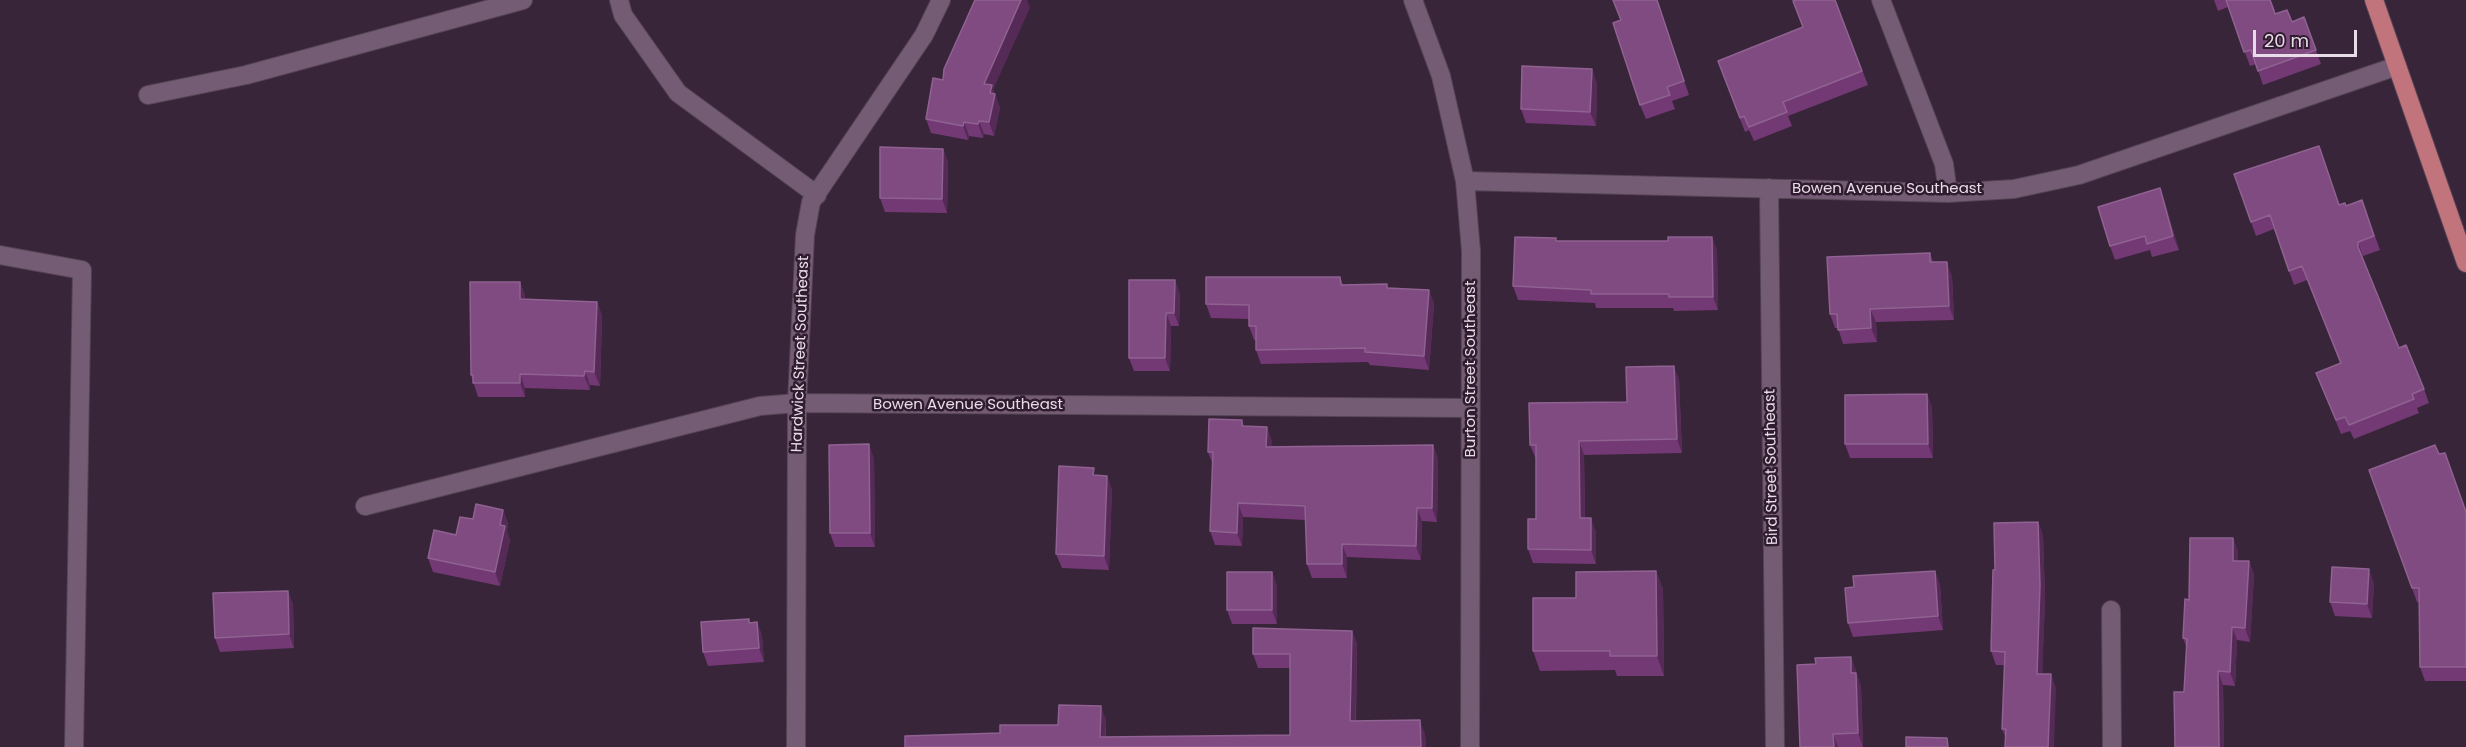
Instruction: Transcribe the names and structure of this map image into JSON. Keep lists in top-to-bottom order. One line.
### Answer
{"streets":{"street":["Bowen Avenue Southeast","Hardwick Street Southeast","Burton Street Southeast","Bird Street Southeast"]},"crossings":[["Bowen Avenue Southeast","Hardwick Street Southeast"],["Bowen Avenue Southeast","Burton Street Southeast"],["Bowen Avenue Southeast","Bird Street Southeast"]],"scale_bar":"20 m"}
